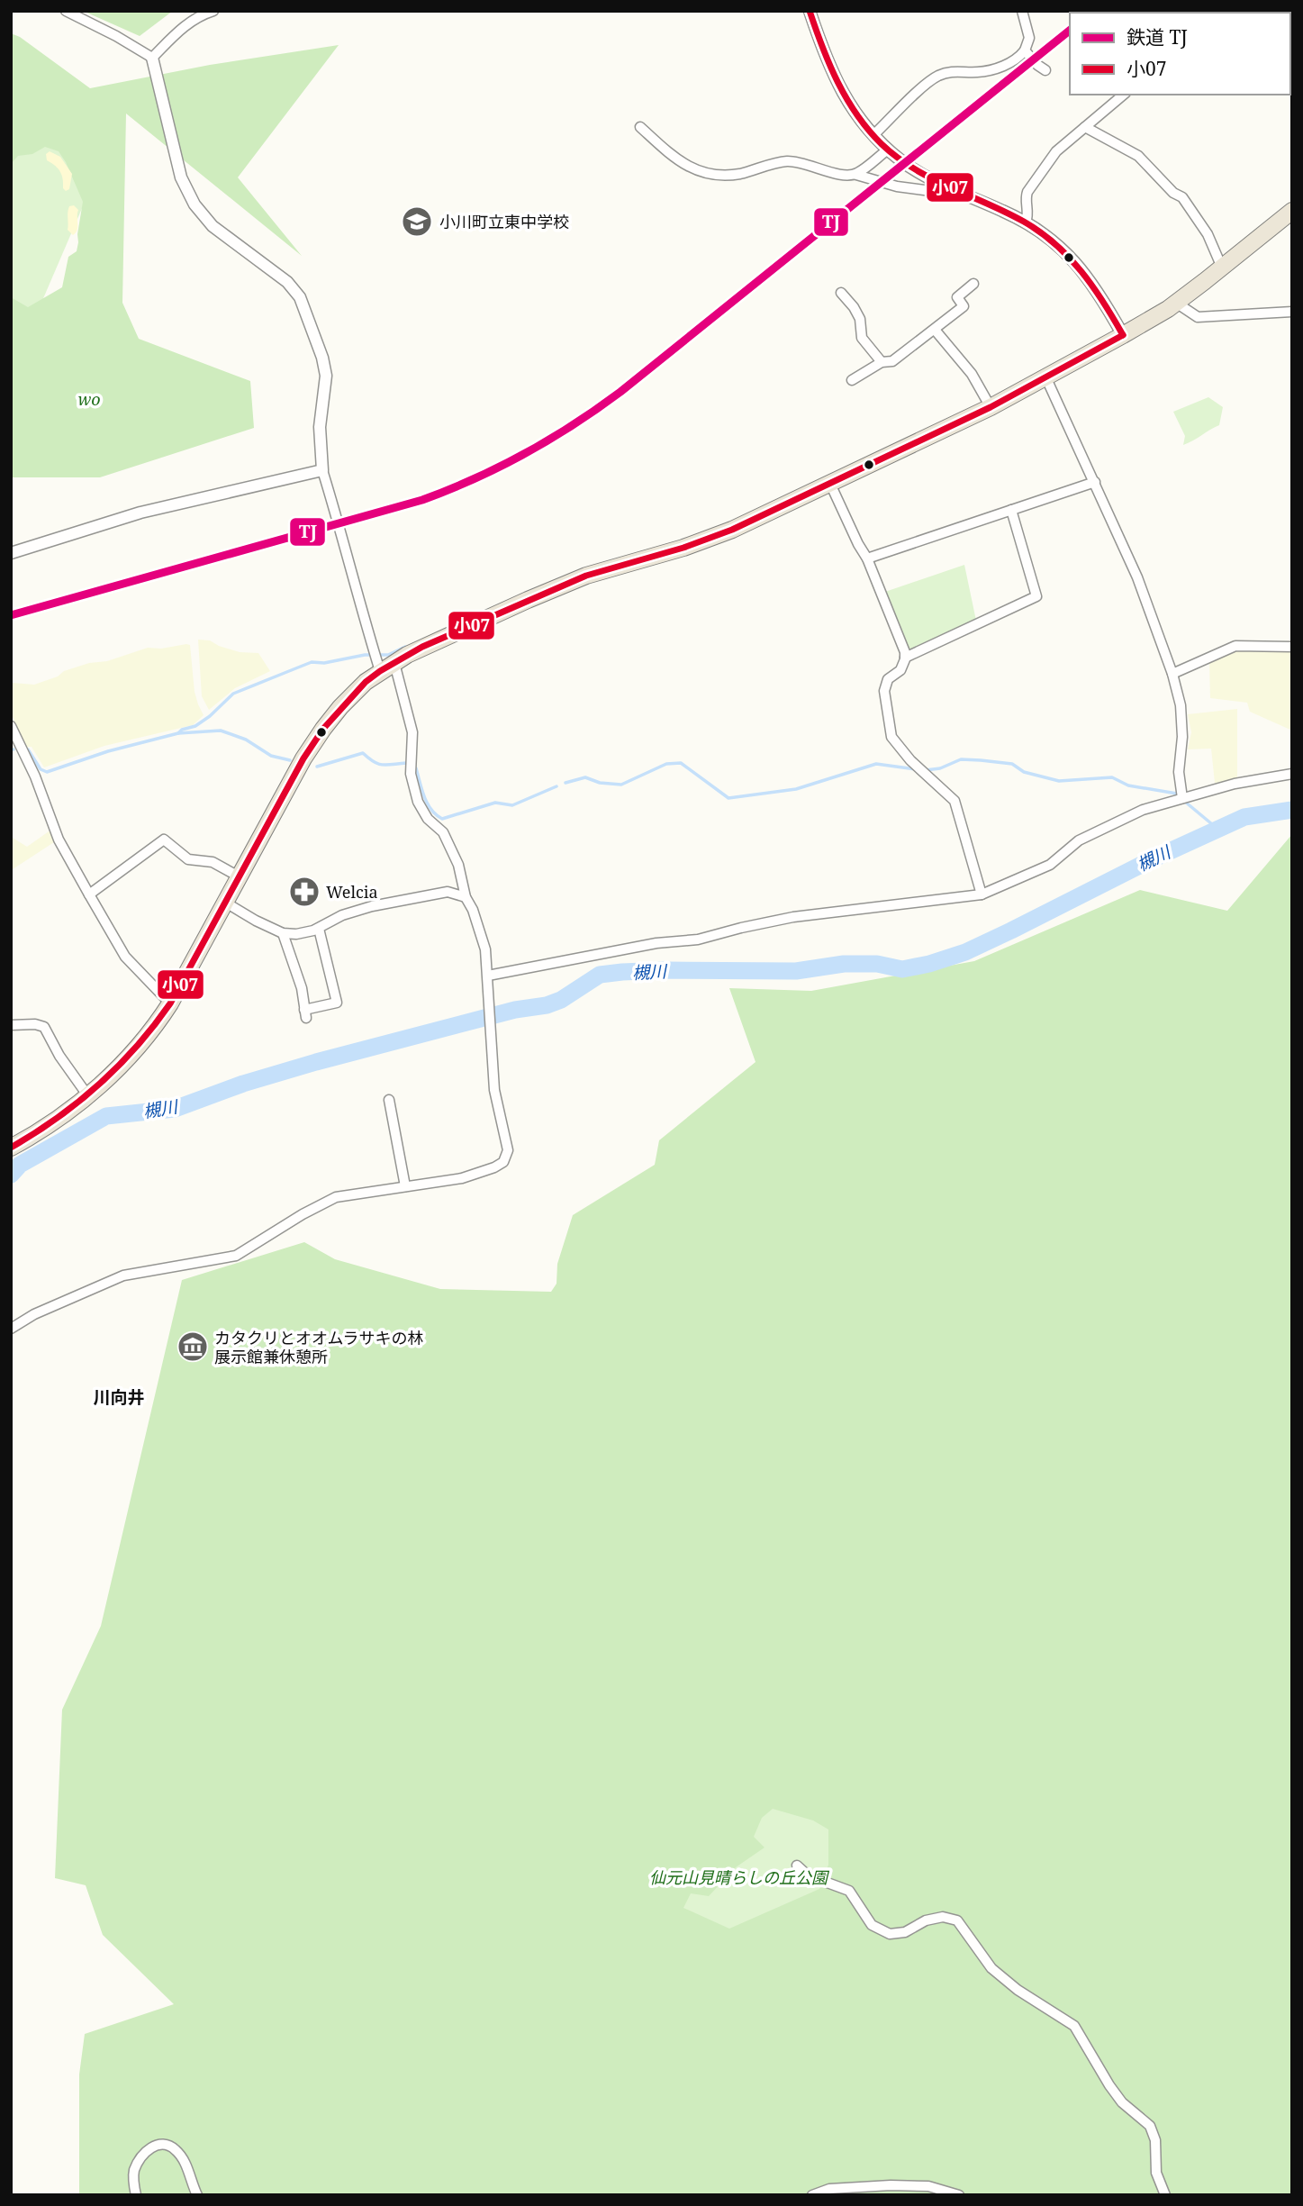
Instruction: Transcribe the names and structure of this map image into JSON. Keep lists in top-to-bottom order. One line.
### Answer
{"districts":["川向井"],"water":["槻川"],"parks":["wo","仙元山見晴らしの丘公園"],"places":{"school or university":["小川町立東中学校"],"pharmacy":["Welcia"],"museum":["カタクリとオオムラサキの林 展示館兼休憩所"]},"lines":["transit line 小07","rail line TJ"],"legend":["鉄道 TJ","小07"]}
